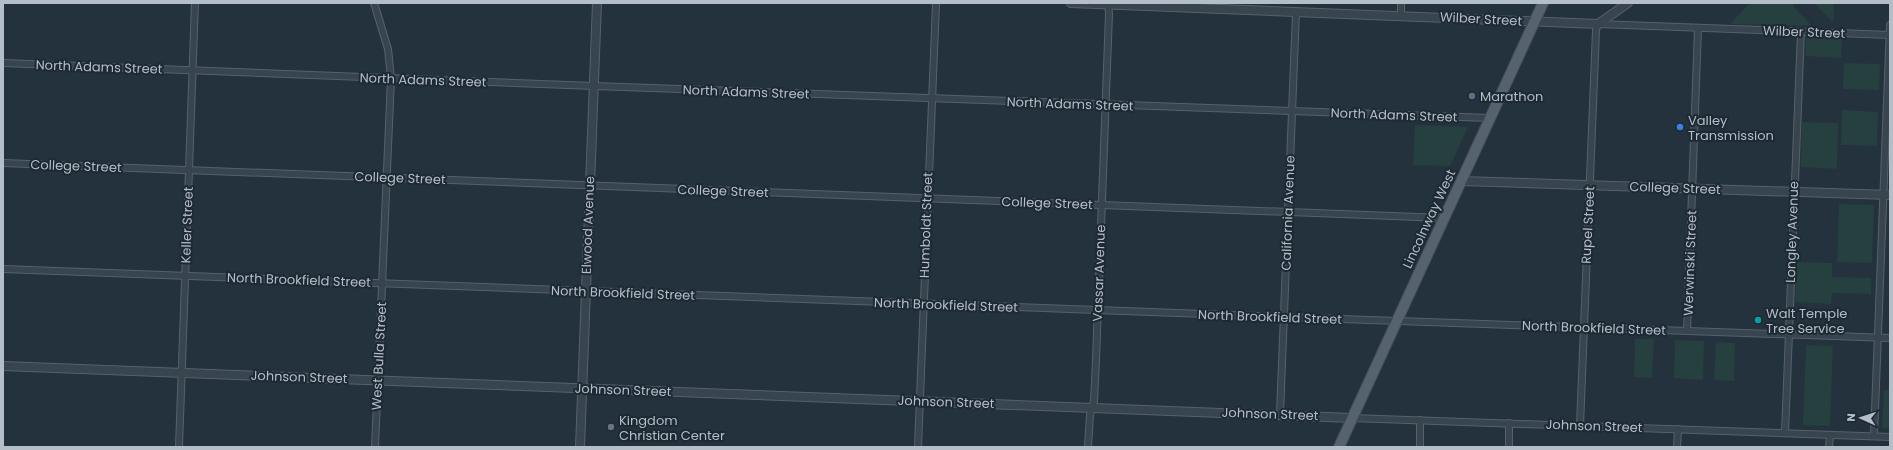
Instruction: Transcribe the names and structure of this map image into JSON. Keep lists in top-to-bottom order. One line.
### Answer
{"streets":{"main road":["Lincolnway West"],"street":["Wilber Street","North Adams Street","College Street","California Avenue","Keller Street","Elwood Avenue","Humboldt Street","Rupel Street","Longley Avenue","Werwinski Street","Vassar Avenue","North Brookfield Street","West Bulla Street","Johnson Street"]},"crossings":[["Wilber Street","California Avenue"],["Wilber Street","Lincolnway West"],["Wilber Street","Rupel Street"],["Wilber Street","Longley Avenue"],["Wilber Street","Werwinski Street"],["Wilber Street","Vassar Avenue"],["North Adams Street","California Avenue"],["North Adams Street","Lincolnway West"],["North Adams Street","Keller Street"],["North Adams Street","Elwood Avenue"],["North Adams Street","Humboldt Street"],["North Adams Street","Vassar Avenue"],["North Adams Street","West Bulla Street"],["College Street","California Avenue"],["College Street","Lincolnway West"],["College Street","Keller Street"],["College Street","Elwood Avenue"],["College Street","Humboldt Street"],["College Street","Rupel Street"],["College Street","Longley Avenue"],["College Street","Werwinski Street"],["College Street","Vassar Avenue"],["College Street","West Bulla Street"],["California Avenue","North Brookfield Street"],["California Avenue","Johnson Street"],["Lincolnway West","North Brookfield Street"],["Lincolnway West","Johnson Street"],["Keller Street","North Brookfield Street"],["Keller Street","Johnson Street"],["Elwood Avenue","North Brookfield Street"],["Elwood Avenue","Johnson Street"],["Humboldt Street","North Brookfield Street"],["Humboldt Street","Johnson Street"],["Rupel Street","North Brookfield Street"],["Rupel Street","Johnson Street"],["Longley Avenue","North Brookfield Street"],["Longley Avenue","Johnson Street"],["Werwinski Street","North Brookfield Street"],["Vassar Avenue","North Brookfield Street"],["Vassar Avenue","Johnson Street"],["North Brookfield Street","West Bulla Street"],["West Bulla Street","Johnson Street"]],"places":["Marathon","Valley Transmission","Walt Temple Tree Service","Kingdom Christian Center"],"north":"left"}
